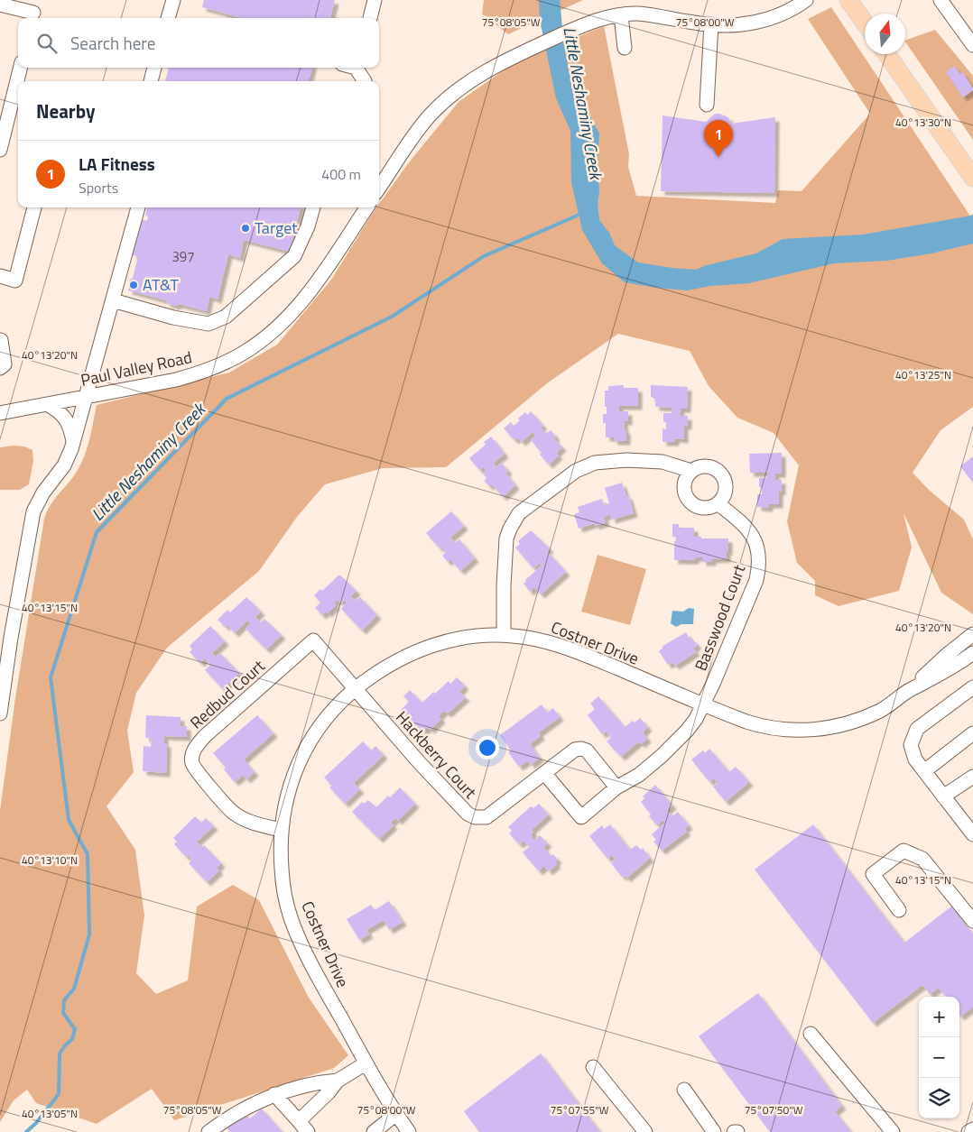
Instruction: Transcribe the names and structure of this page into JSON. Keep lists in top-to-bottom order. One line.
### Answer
{"streets":{"street":["Paul Valley Road","Basswood Court","Costner Drive","Redbud Court","Hackberry Court"]},"crossings":[["Basswood Court","Costner Drive"],["Basswood Court","Hackberry Court"],["Costner Drive","Redbud Court"],["Costner Drive","Hackberry Court"],["Redbud Court","Hackberry Court"]],"water":["Little Neshaminy Creek"],"places":["Target","AT&T"],"house_numbers":["397"],"north":"top","page":{"search":"Search here","heading":"Nearby","pins":"1","list":[{"mark":"1","name":"LA Fitness","note":"Sports","value":"400 m"}],"map_buttons":["+","−"]},"coordinates":["75°08'05\"W","75°08'00\"W","40°13'30\"N","40°13'20\"N","40°13'25\"N","40°13'15\"N","40°13'10\"N","75°07'55\"W","75°07'50\"W","40°13'05\"N"]}
